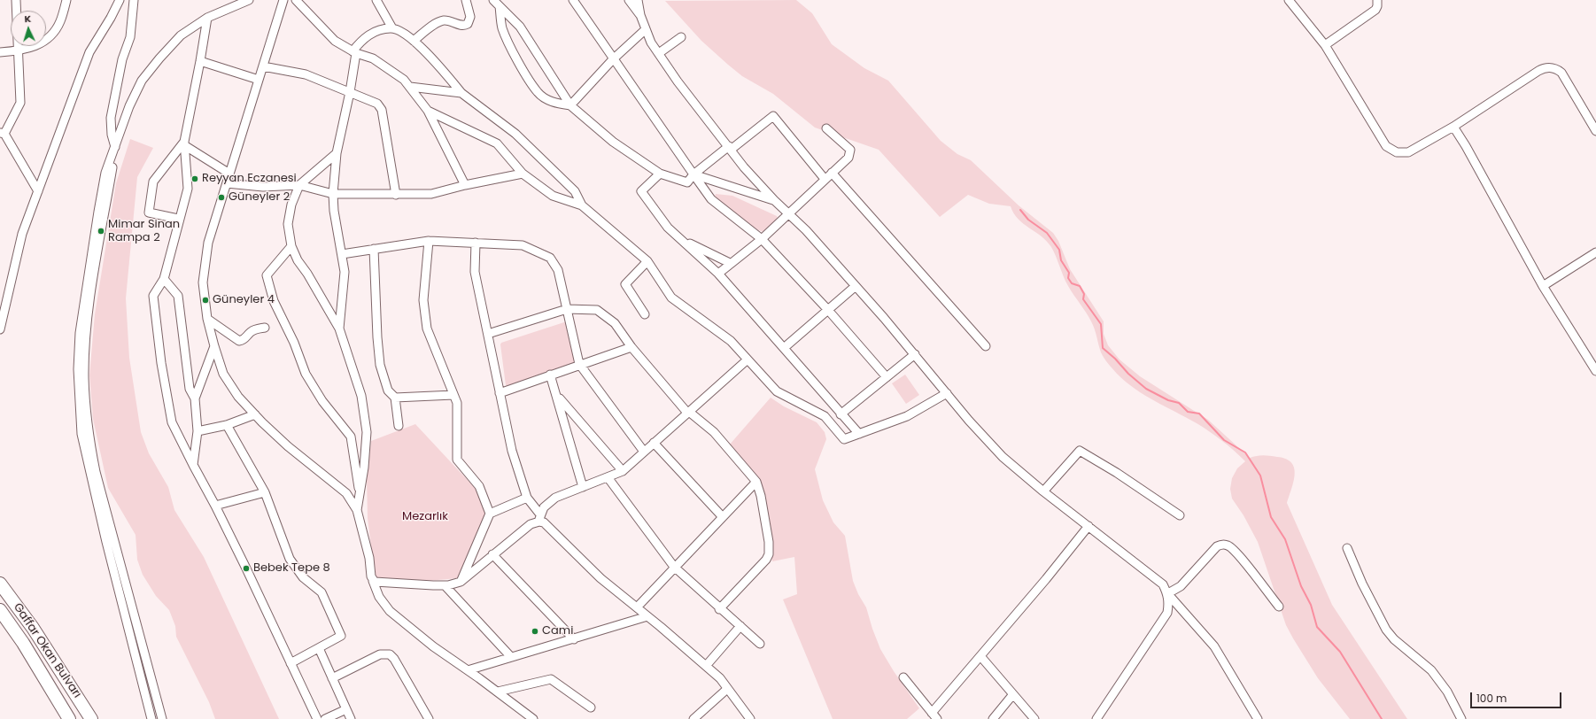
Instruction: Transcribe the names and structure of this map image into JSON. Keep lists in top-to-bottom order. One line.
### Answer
{"streets":{"highway":["Gaffar Okan Bulvarı"]},"parks":["Mezarlık"],"places":["Reyyan Eczanesi","Güneyler 2","Mimar Sinan Rampa 2","Güneyler 4","Bebek Tepe 8","Cami"],"scale_bar":"100 m","north":"top"}
